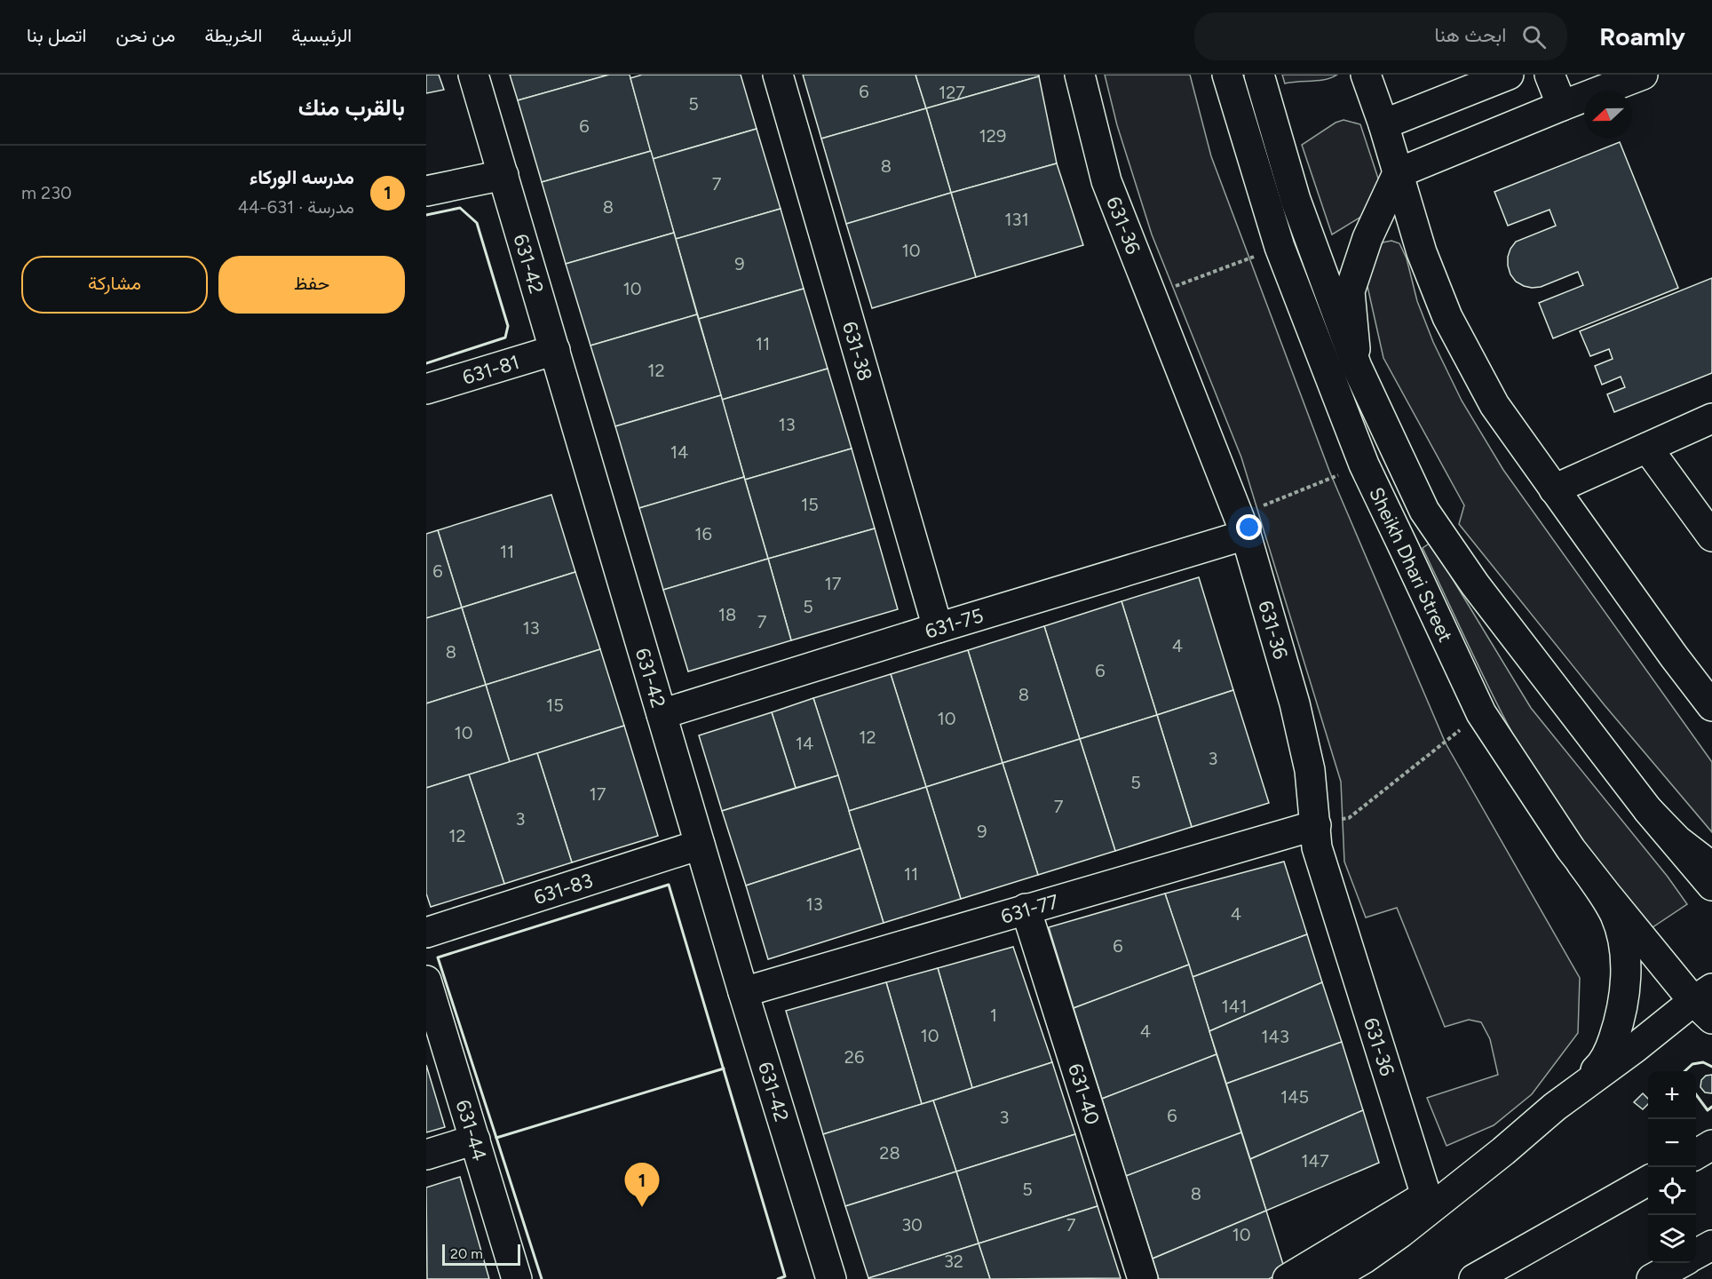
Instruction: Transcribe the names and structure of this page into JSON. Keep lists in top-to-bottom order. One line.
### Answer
{"streets":{"main road":["631-36","631-42","631-38","631-81","Sheikh Dhari Street","631-75","631-83","631-77","631-40","631-44"]},"crossings":[["631-36","631-75"],["631-36","631-77"],["631-42","631-81"],["631-42","631-75"],["631-42","631-83"],["631-42","631-77"],["631-38","631-75"],["631-77","631-40"]],"house_numbers":["6","127","5","6","129","8","7","8","131","10","9","10","11","12","13","14","15","16","11","6","17","5","18","7","13","4","8","6","8","15","10","10","12","14","3","5","17","7","3","9","12","11","13","4","6","141","1","4","10","143","26","145","6","3","28","147","5","8","30","7","10","32"],"scale_bar":"20 m","north":"left","page":{"header":"Roamly","search":"ابحث هنا","nav":["الرئيسية","الخريطة","من نحن","اتصل بنا"],"heading":"بالقرب منك","list":[{"mark":"1","name":"مدرسه الوركاء","note":"مدرسة · 631-44","value":"230 m"}],"buttons":["حفظ","مشاركة"],"map_buttons":["+","−"],"pins":"1","scale":"20 m"}}
